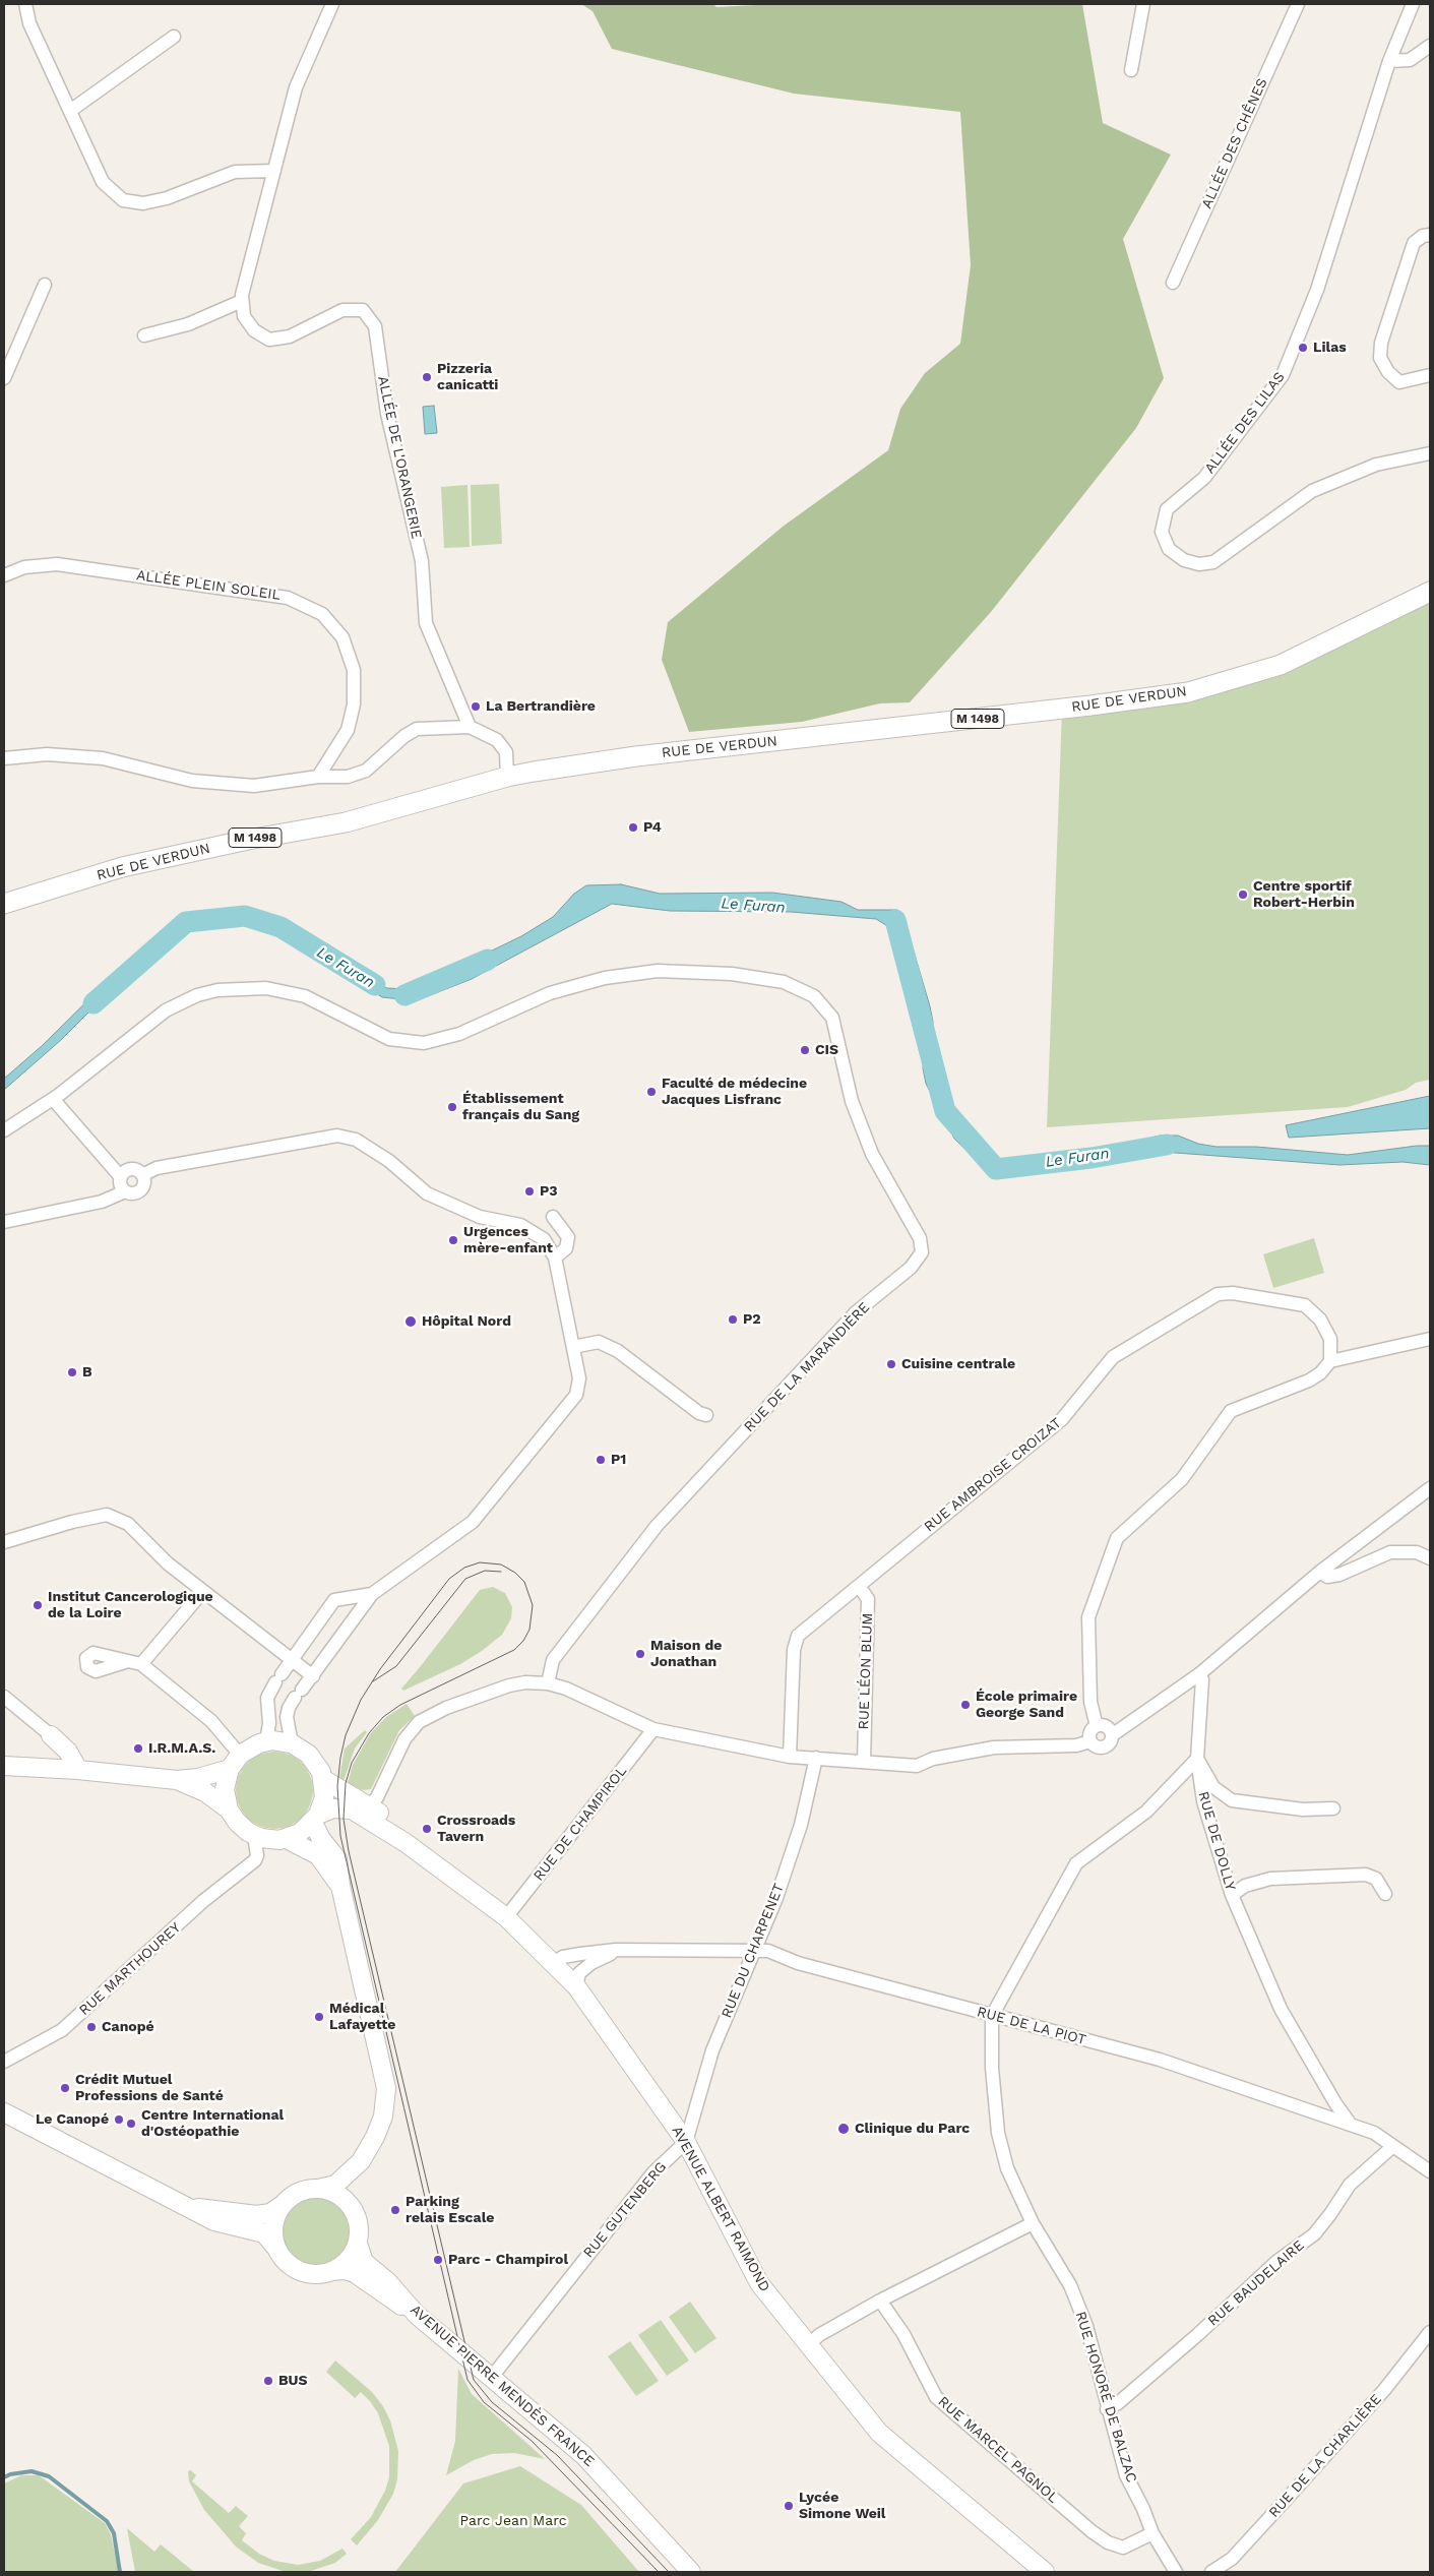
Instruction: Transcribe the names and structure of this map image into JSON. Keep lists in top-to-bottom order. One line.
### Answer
{"streets":{"main road":["RUE DE VERDUN","M 1498"],"street":["ALLÉE DES CHÊNES","ALLÉE DES LILAS","ALLÉE DE L'ORANGERIE","ALLÉE PLEIN SOLEIL","RUE DE LA MARANDIÈRE","RUE AMBROISE CROIZAT","RUE LÉON BLUM","RUE DE CHAMPIROL","RUE DE DOLLY","RUE DU CHARPENET","RUE MARTHOUREY","RUE DE LA PIOT","AVENUE ALBERT RAIMOND","RUE GUTENBERG","RUE BAUDELAIRE","AVENUE PIERRE MENDÈS FRANCE","RUE HONORÉ DE BALZAC","RUE MARCEL PAGNOL","RUE DE LA CHARLIÈRE"]},"crossings":[["RUE AMBROISE CROIZAT","RUE LÉON BLUM"],["RUE DE CHAMPIROL","AVENUE ALBERT RAIMOND"],["RUE DE DOLLY","RUE DE LA PIOT"],["RUE DE DOLLY","RUE HONORÉ DE BALZAC"],["RUE DU CHARPENET","RUE DE LA PIOT"],["RUE DU CHARPENET","AVENUE ALBERT RAIMOND"],["RUE DU CHARPENET","RUE GUTENBERG"],["RUE MARTHOUREY","AVENUE ALBERT RAIMOND"],["RUE DE LA PIOT","AVENUE ALBERT RAIMOND"],["RUE DE LA PIOT","RUE BAUDELAIRE"],["RUE DE LA PIOT","RUE HONORÉ DE BALZAC"],["AVENUE ALBERT RAIMOND","RUE GUTENBERG"],["RUE GUTENBERG","AVENUE PIERRE MENDÈS FRANCE"],["RUE BAUDELAIRE","RUE HONORÉ DE BALZAC"],["RUE HONORÉ DE BALZAC","RUE MARCEL PAGNOL"]],"water":["Le Furan"],"parks":["Parc Jean Marc"],"places":["Lilas","Pizzeria canicatti","La Bertrandière","P4","Centre sportif Robert-Herbin","CIS","Faculté de médecine Jacques Lisfranc","Établissement français du Sang","P3","Urgences mère-enfant","P2","Hôpital Nord","Cuisine centrale","B","P1","Institut Cancerologique de la Loire","Maison de Jonathan","École primaire George Sand","I.R.M.A.S.","Crossroads Tavern","Médical Lafayette","Canopé","Crédit Mutuel Professions de Santé","Le Canopé","Centre International d'Ostéopathie","Clinique du Parc","Parking relais Escale","Parc - Champirol","BUS","Lycée Simone Weil"]}
